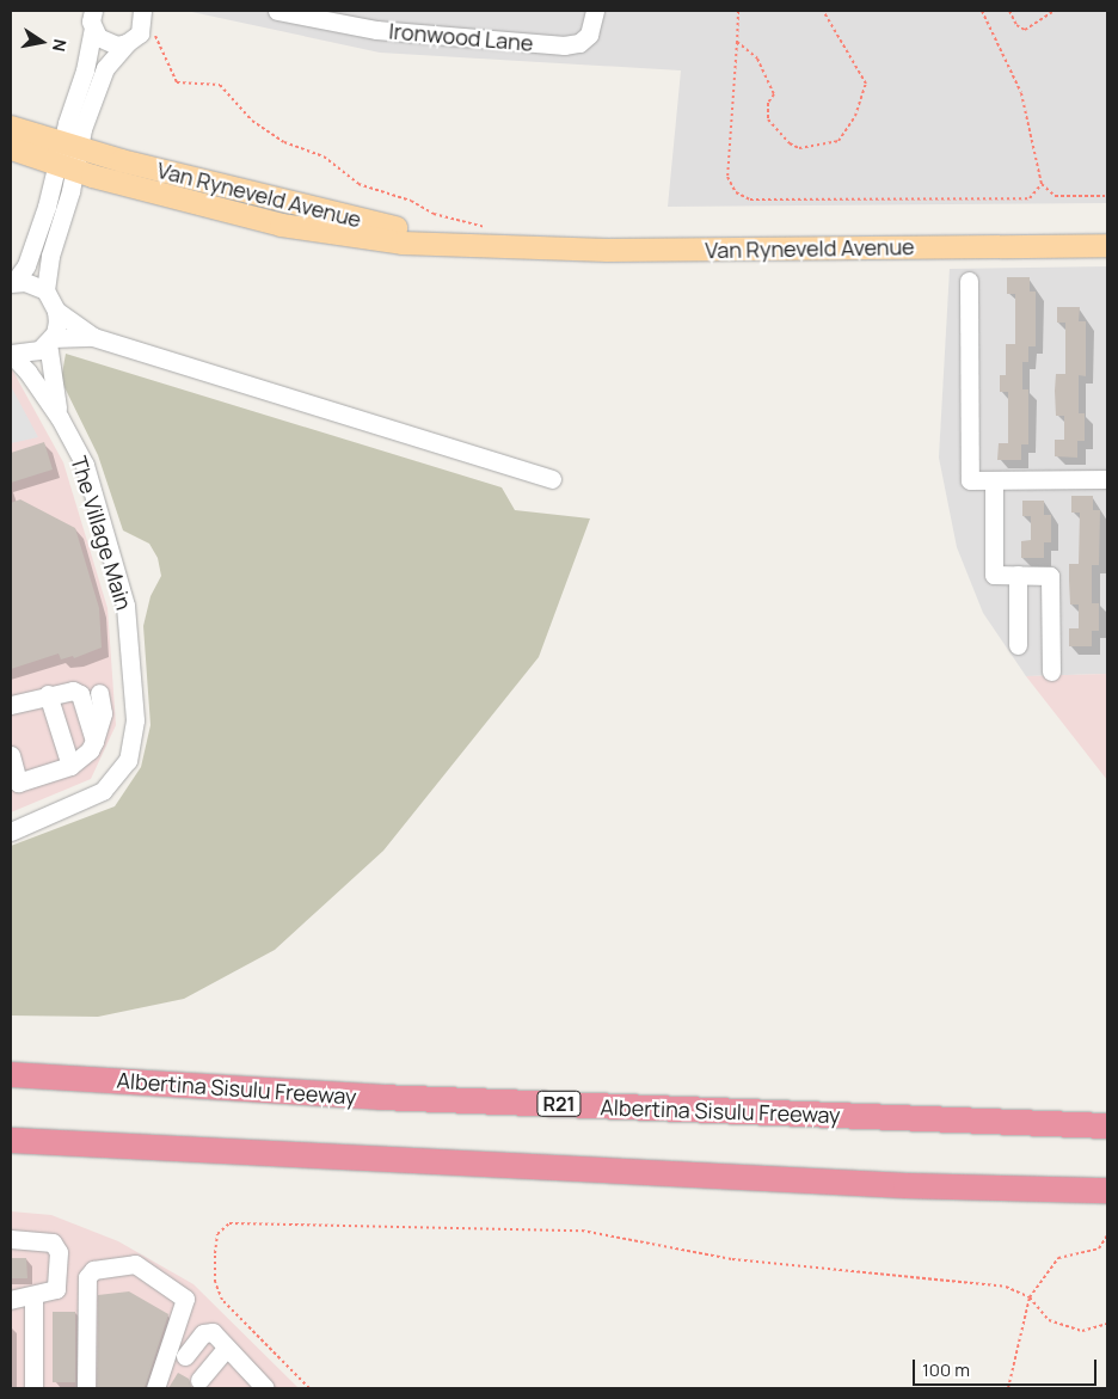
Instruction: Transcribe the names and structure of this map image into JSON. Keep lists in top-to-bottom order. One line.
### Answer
{"streets":{"highway":["Albertina Sisulu Freeway","R21"],"main road":["Van Ryneveld Avenue"],"street":["Ironwood Lane","The Village Main"]},"scale_bar":"100 m","north":"right"}
